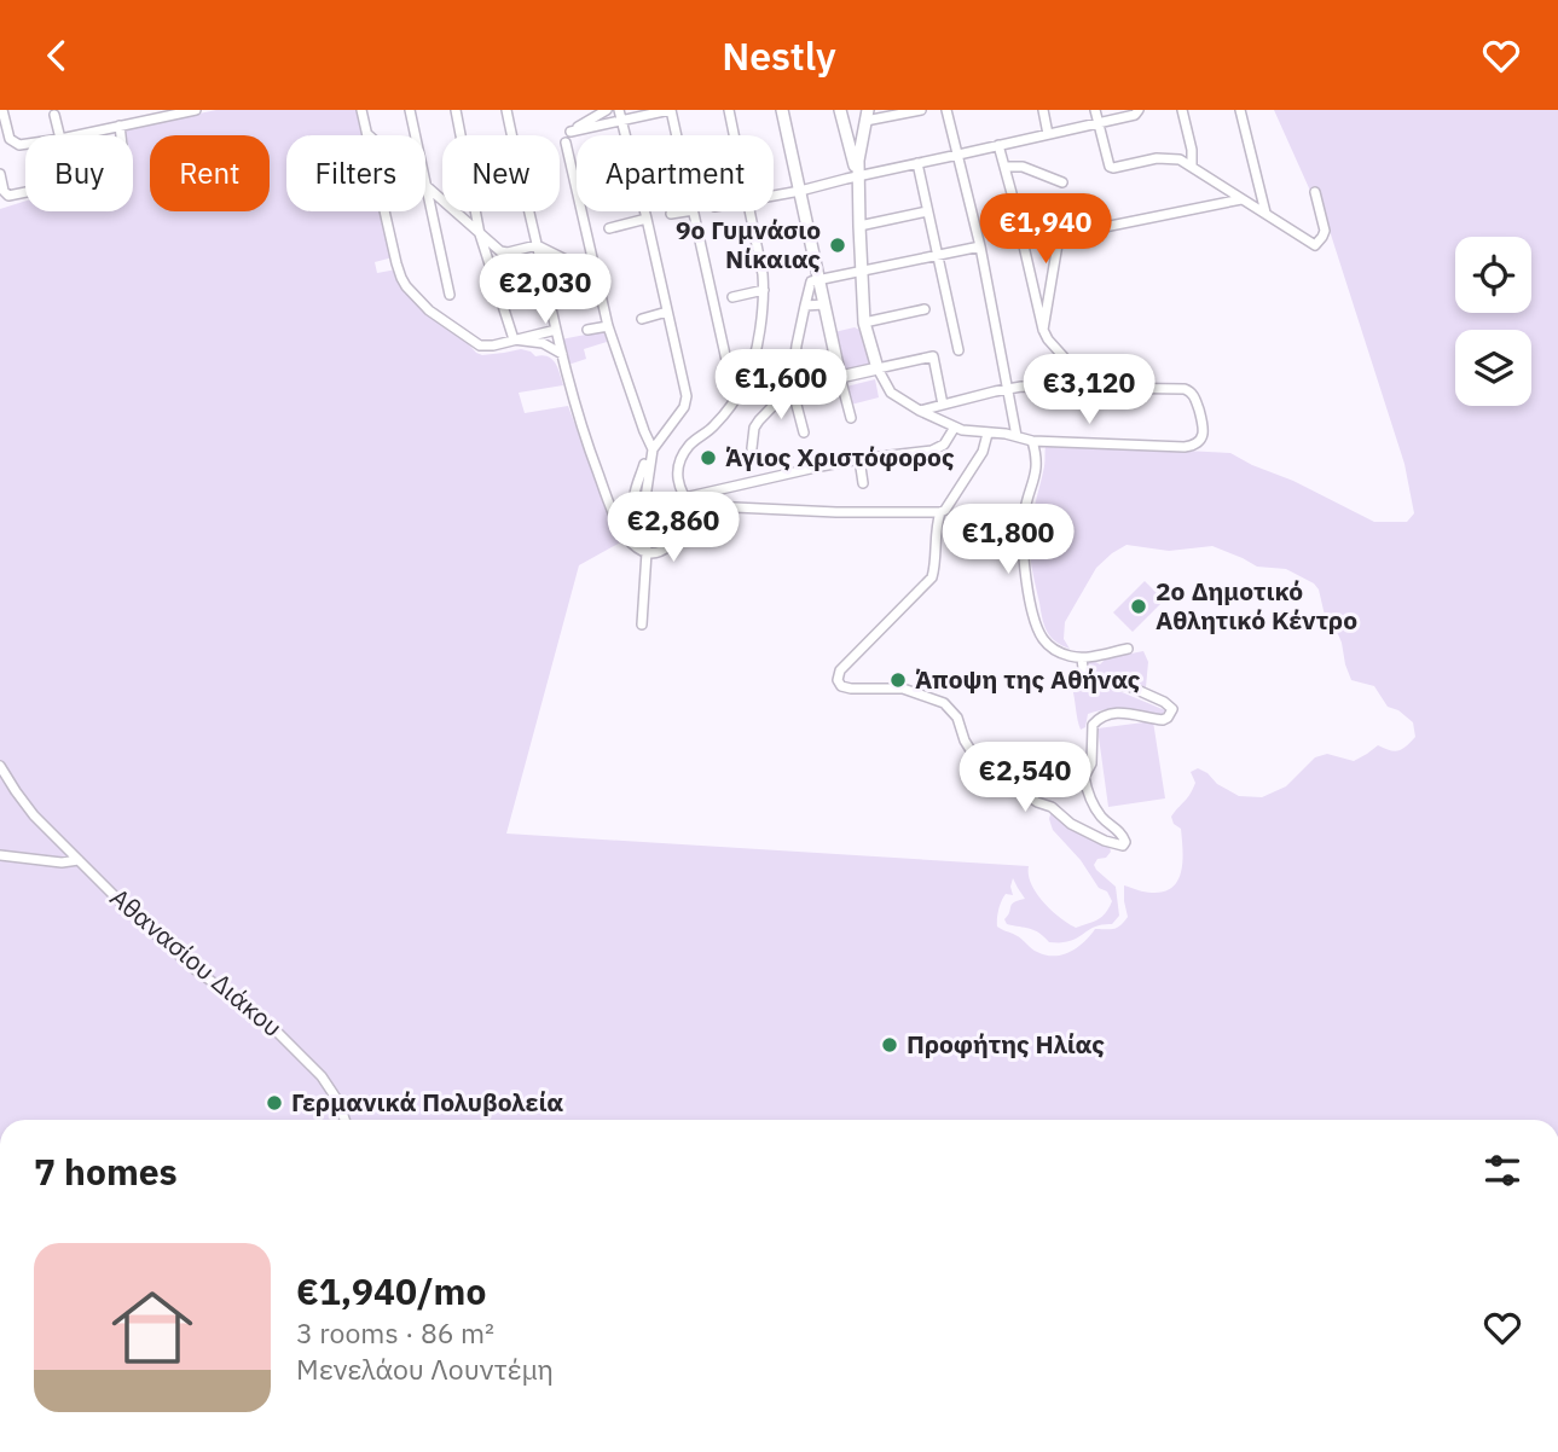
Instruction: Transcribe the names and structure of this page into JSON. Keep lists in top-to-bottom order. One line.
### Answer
{"streets":{"street":["Αθανασίου Διάκου"]},"places":["9ο Γυμνάσιο Νίκαιας","Άγιος Χριστόφορος","2o Δημοτικό Αθλητικό Κέντρο","Άποψη της Αθήνας","Προφήτης Ηλίας","Γερμανικά Πολυβολεία"],"page":{"header":"Nestly","chip":["Buy","Rent","Filters","New","Apartment"],"price":["€1,940","€2,030","€1,600","€3,120","€2,860","€1,800","€2,540"],"heading":"7 homes","list":[{"name":"€1,940/mo","note":"3 rooms · 86 m² · Μενελάου Λουντέμη"}]}}
